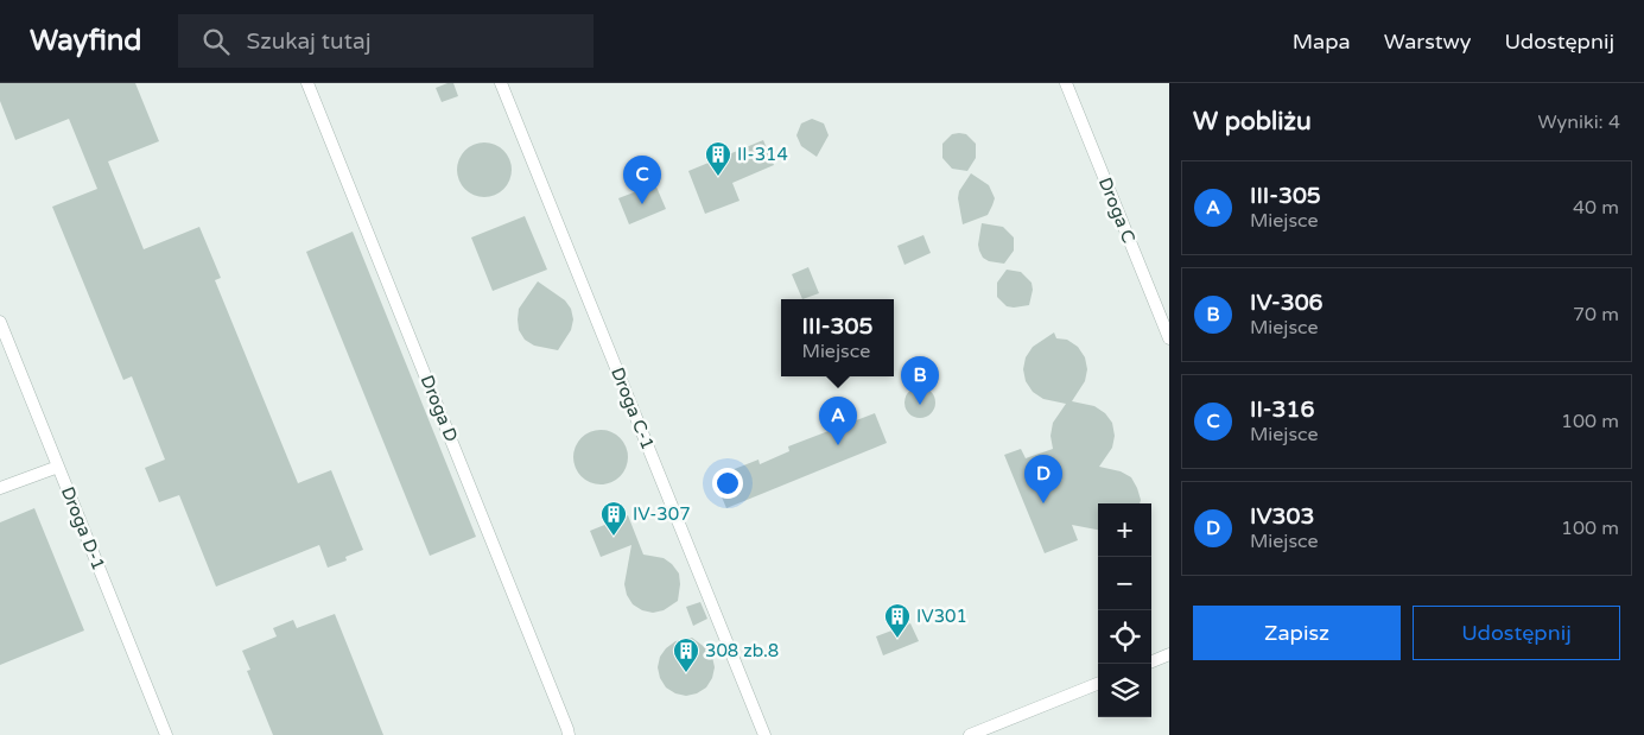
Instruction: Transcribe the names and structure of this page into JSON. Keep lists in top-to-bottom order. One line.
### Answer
{"streets":{"lane":["Droga C","Droga D","Droga C-1","Droga D-1"]},"places":{"building":["II-314","IV-307","IV301","308 zb.8"]},"page":{"header":"Wayfind","search":"Szukaj tutaj","nav":["Mapa","Warstwy","Udostępnij"],"heading":["W pobliżu","Wyniki: 4"],"pins":["C","B","A","D"],"list":[{"mark":"A","name":"III-305","note":"Miejsce","value":"40 m"},{"mark":"B","name":"IV-306","note":"Miejsce","value":"70 m"},{"mark":"C","name":"II-316","note":"Miejsce","value":"100 m"},{"mark":"D","name":"IV303","note":"Miejsce","value":"100 m"}],"popup":["III-305","Miejsce"],"map_buttons":["+","−"],"buttons":["Zapisz","Udostępnij"]}}
